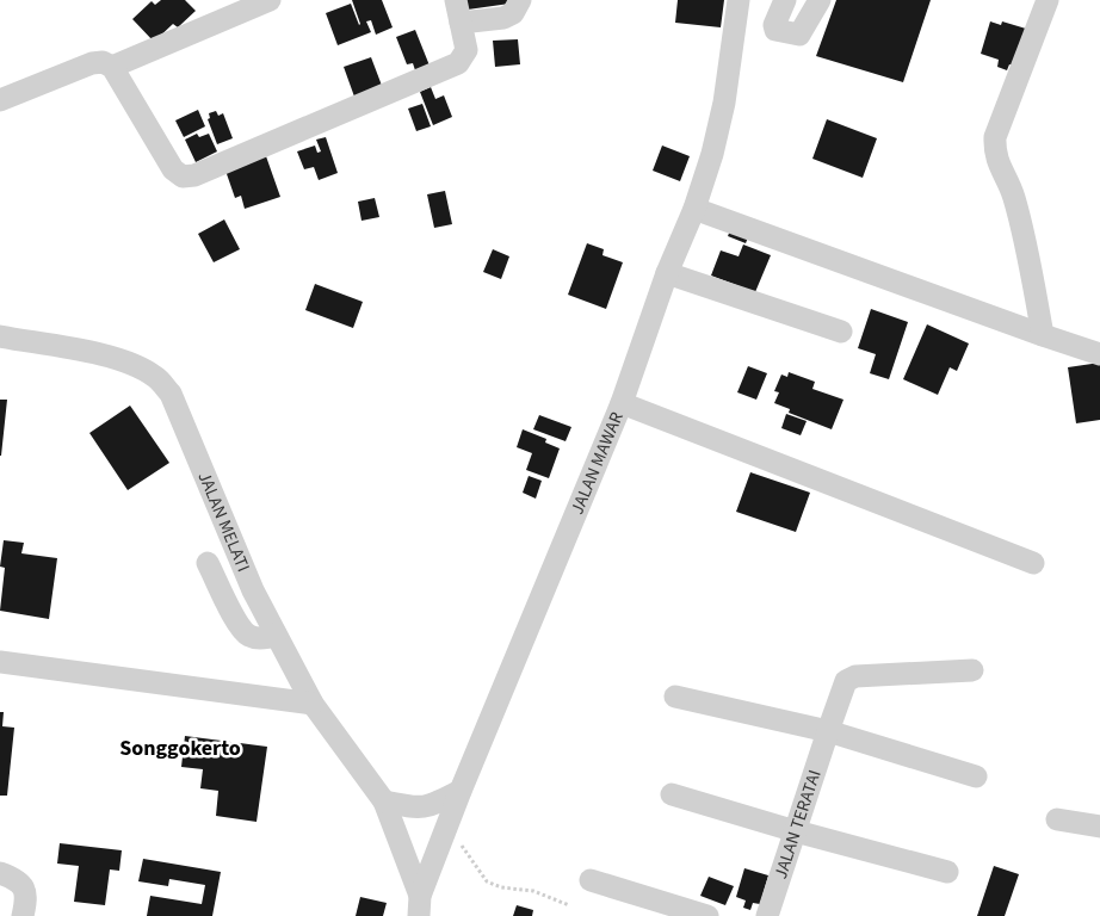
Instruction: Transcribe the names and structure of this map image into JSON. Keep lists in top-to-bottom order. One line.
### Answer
{"streets":{"street":["JALAN MAWAR","JALAN MELATI","JALAN TERATAI"]},"crossings":[["JALAN MAWAR","JALAN MELATI"]],"districts":["Songgokerto"]}
